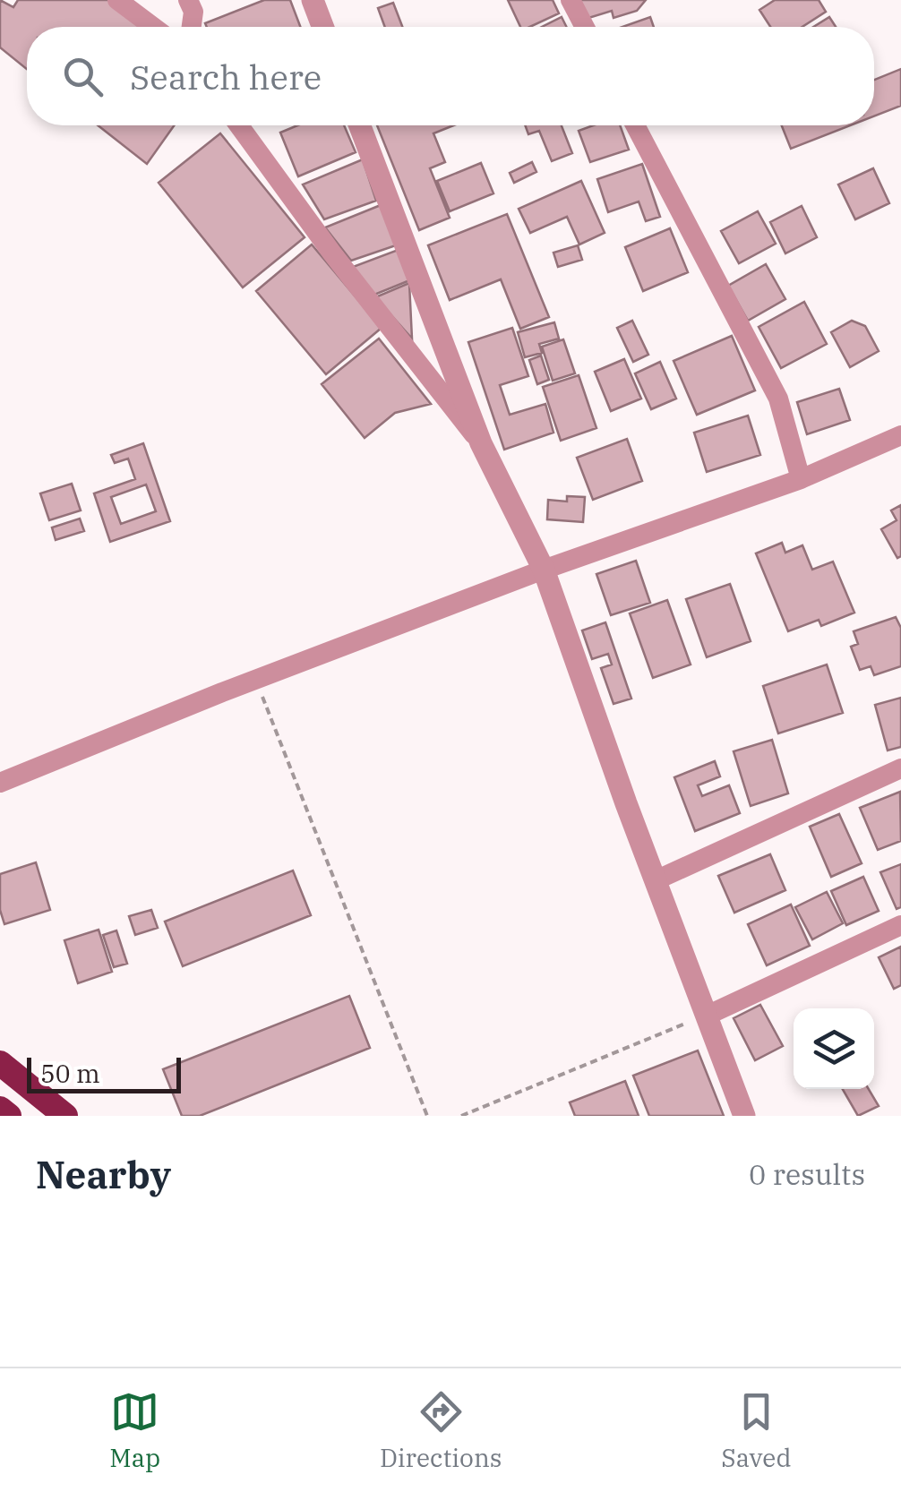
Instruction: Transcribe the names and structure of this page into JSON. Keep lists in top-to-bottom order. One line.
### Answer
{"scale_bar":"50 m","page":{"search":"Search here","scale":"50 m","heading":["Nearby","0 results"],"nav":["Map","Directions","Saved"]}}
